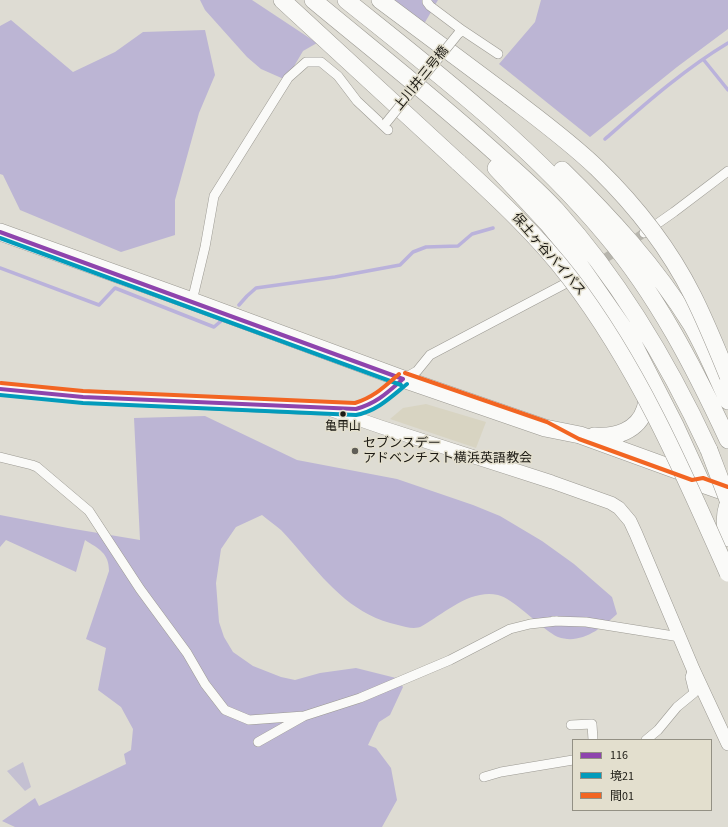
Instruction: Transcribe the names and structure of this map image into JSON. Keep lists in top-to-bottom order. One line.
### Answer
{"streets":{"highway":["保土ヶ谷バイパス"],"street":["上川井三号橋"]},"places":["亀甲山","セブンスデー アドベンチスト横浜英語教会"],"lines":["transit line 116","transit line 境21","transit line 間01"],"legend":["116","境21","間01"]}
